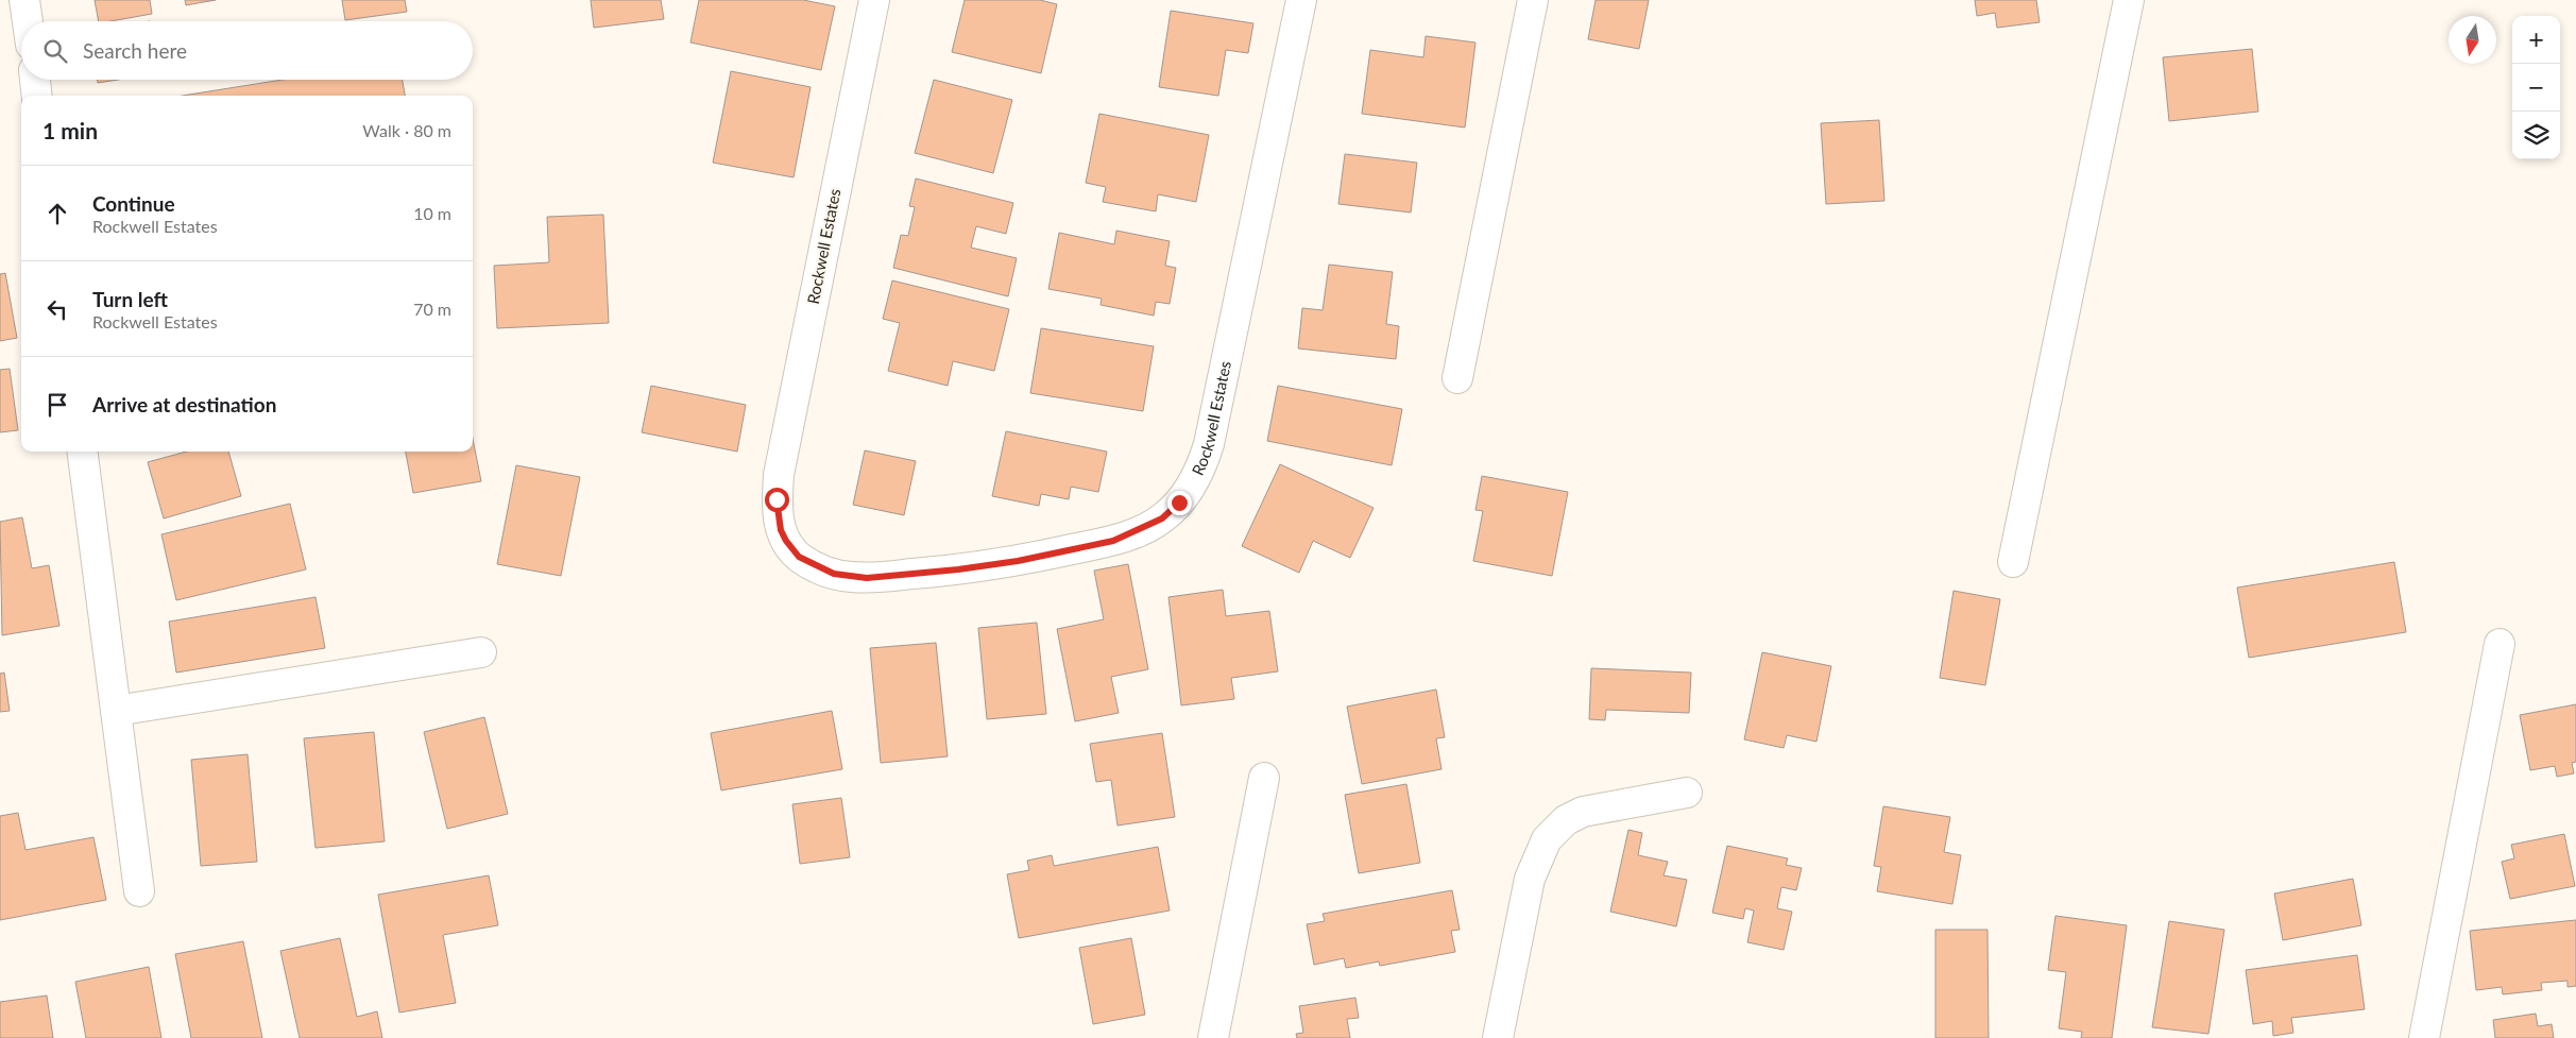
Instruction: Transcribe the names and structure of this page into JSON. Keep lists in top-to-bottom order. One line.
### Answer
{"streets":{"street":["Rockwell Estates"]},"north":"bottom","page":{"map_buttons":["+","−"],"search":"Search here","heading":["1 min","Walk · 80 m"],"list":[["Continue","Rockwell Estates","10 m"],["Turn left","Rockwell Estates","70 m"],"Arrive at destination"]}}
